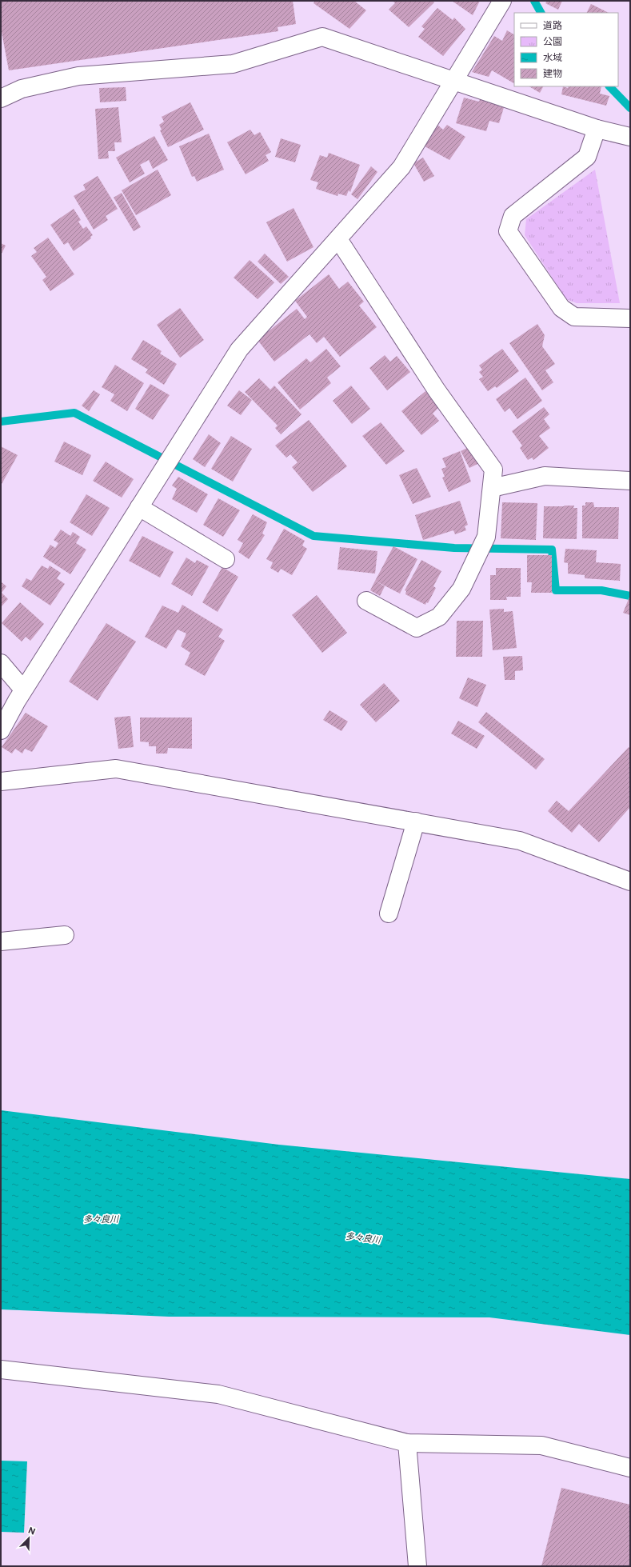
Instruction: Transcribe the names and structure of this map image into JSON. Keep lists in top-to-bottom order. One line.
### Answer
{"water":["多々良川"],"legend":["道路","公園","水域","建物"],"north":"top right"}
